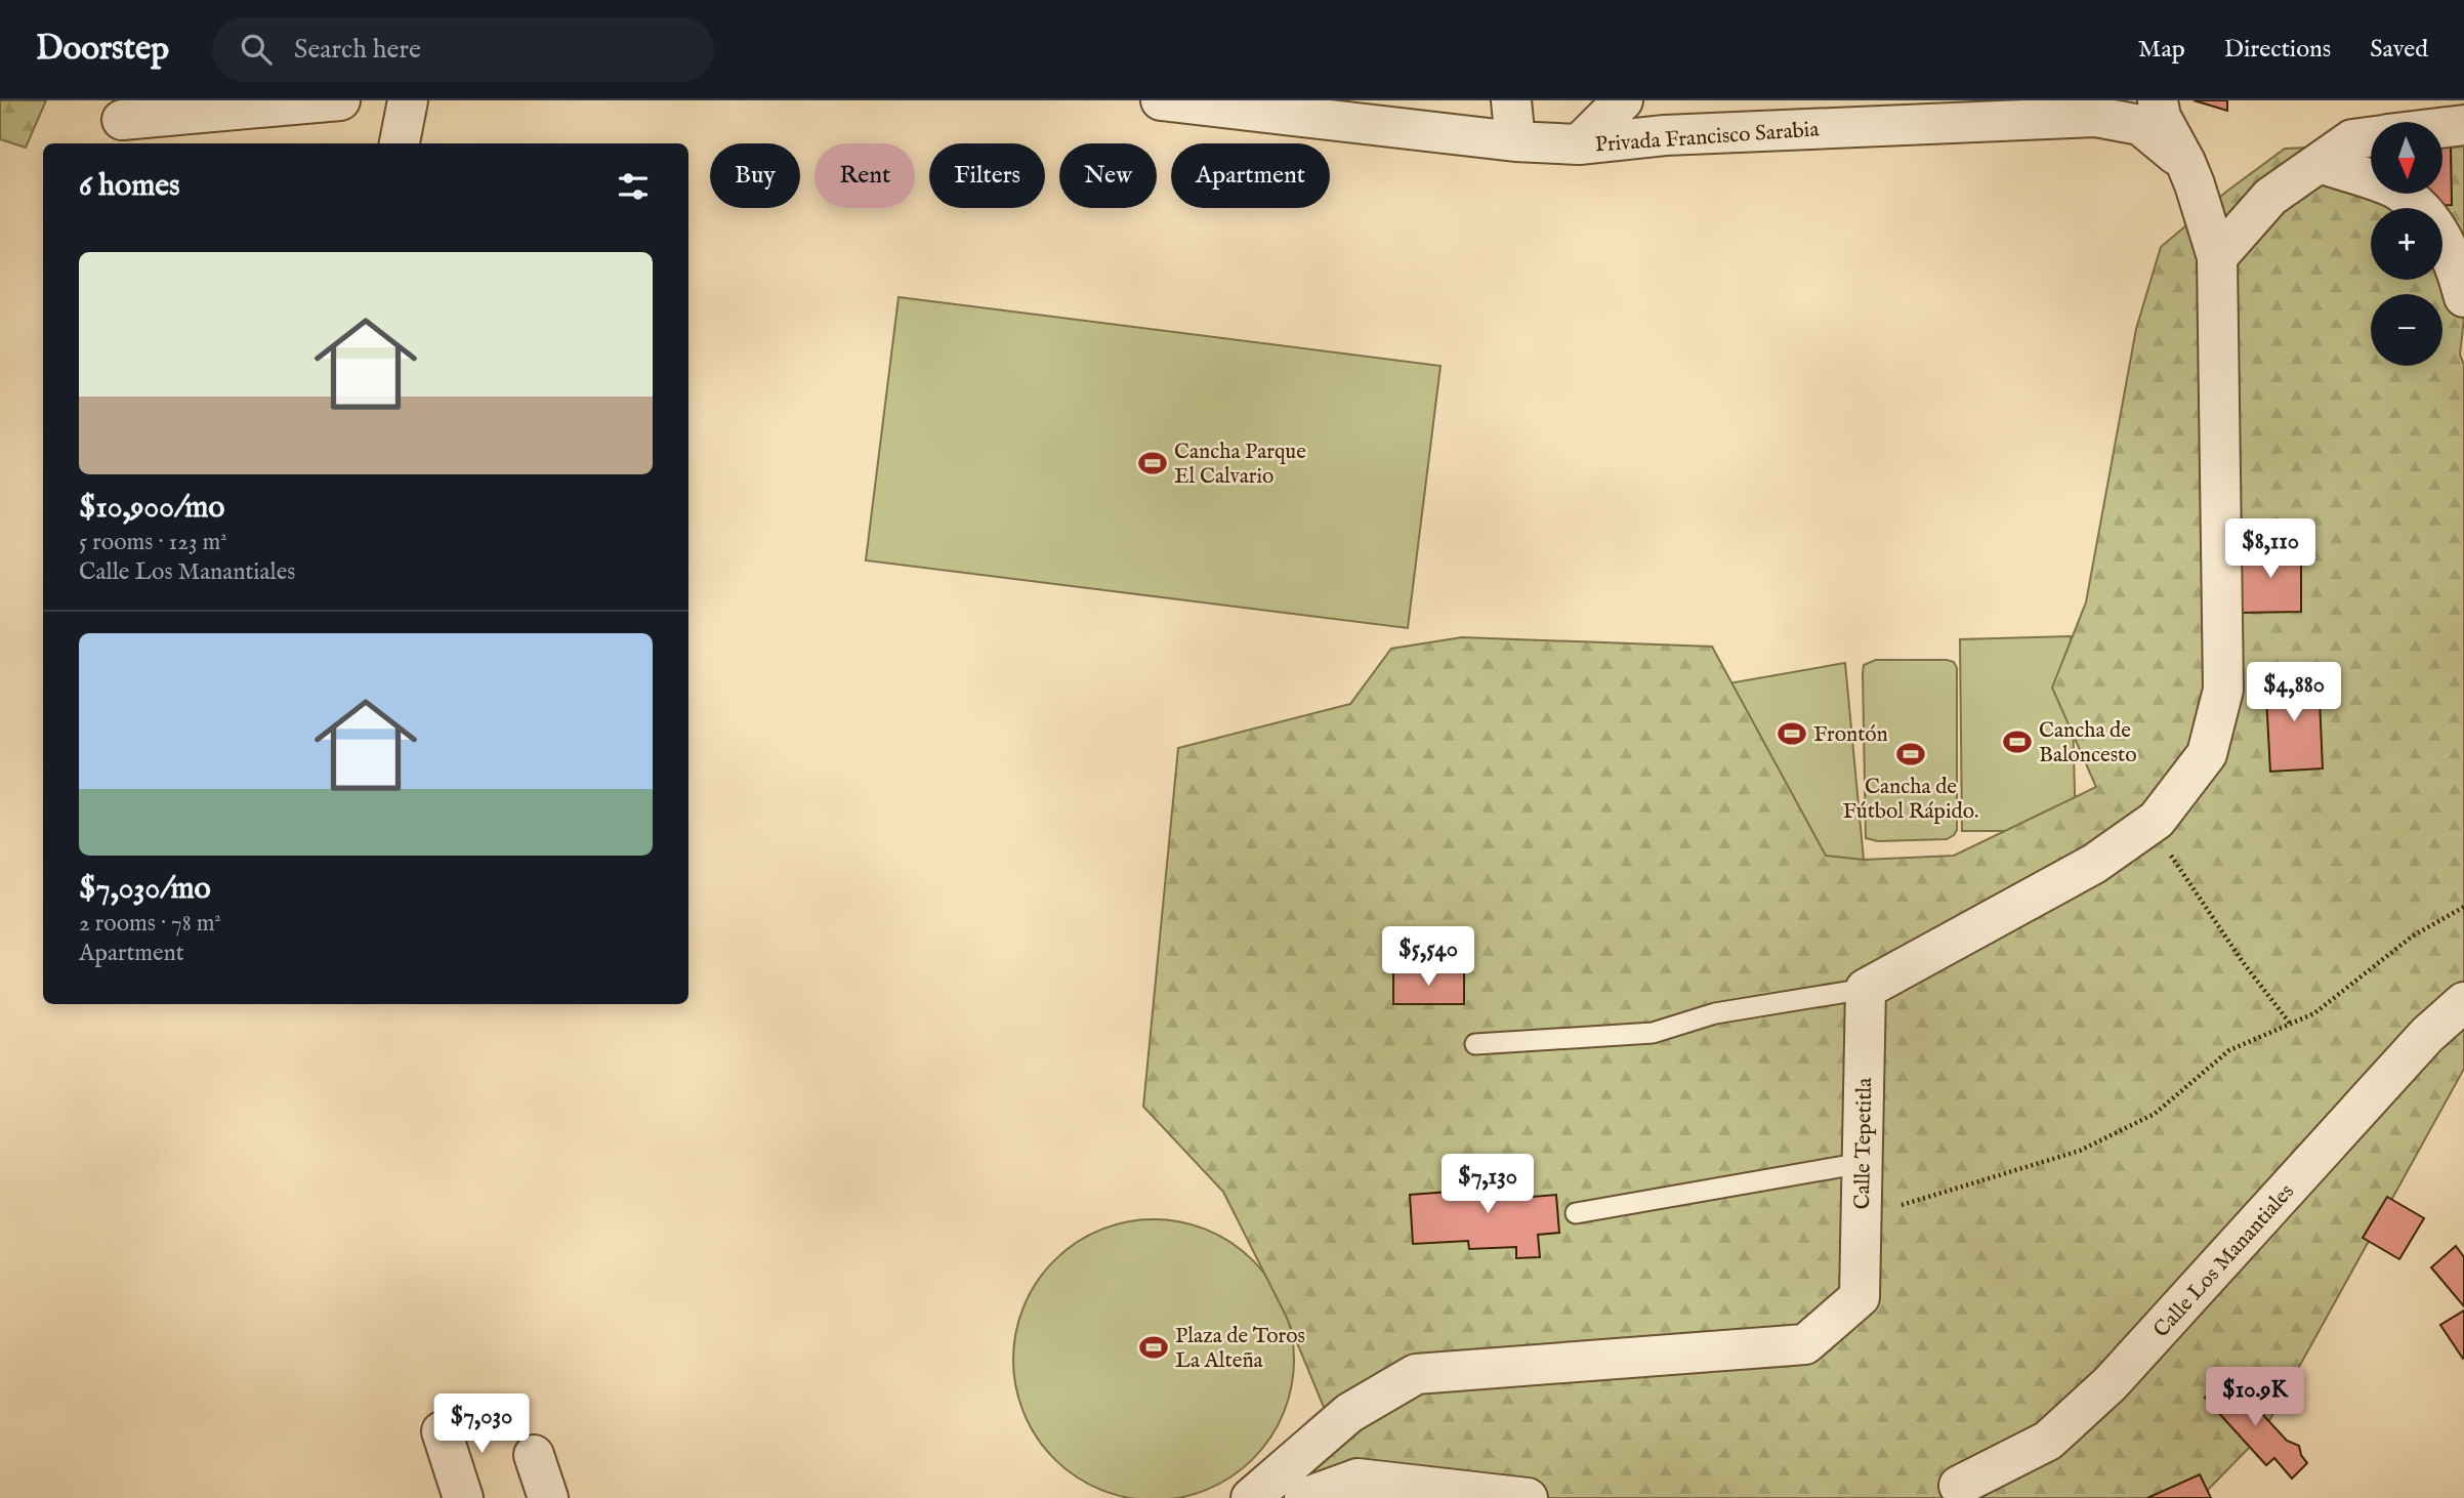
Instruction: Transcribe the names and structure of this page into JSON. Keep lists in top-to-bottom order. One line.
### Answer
{"streets":{"street":["Privada Francisco Sarabia","Calle Tepetitla","Calle Los Manantiales"]},"places":{"sports":["Cancha Parque El Calvario","Frontón","Cancha de Baloncesto","Cancha de Fútbol Rápido.","Plaza de Toros La Alteña"]},"north":"bottom","page":{"header":"Doorstep","search":"Search here","nav":["Map","Directions","Saved"],"map_buttons":["+","−"],"chip":["Buy","Rent","Filters","New","Apartment"],"heading":"6 homes","list":[{"name":"$10,900/mo","note":"5 rooms · 123 m² · Calle Los Manantiales"},{"name":"$7,030/mo","note":"2 rooms · 78 m² · Apartment"}],"price":["$8,110","$4,880","$5,540","$7,130","$10.9K","$7,030"]}}
